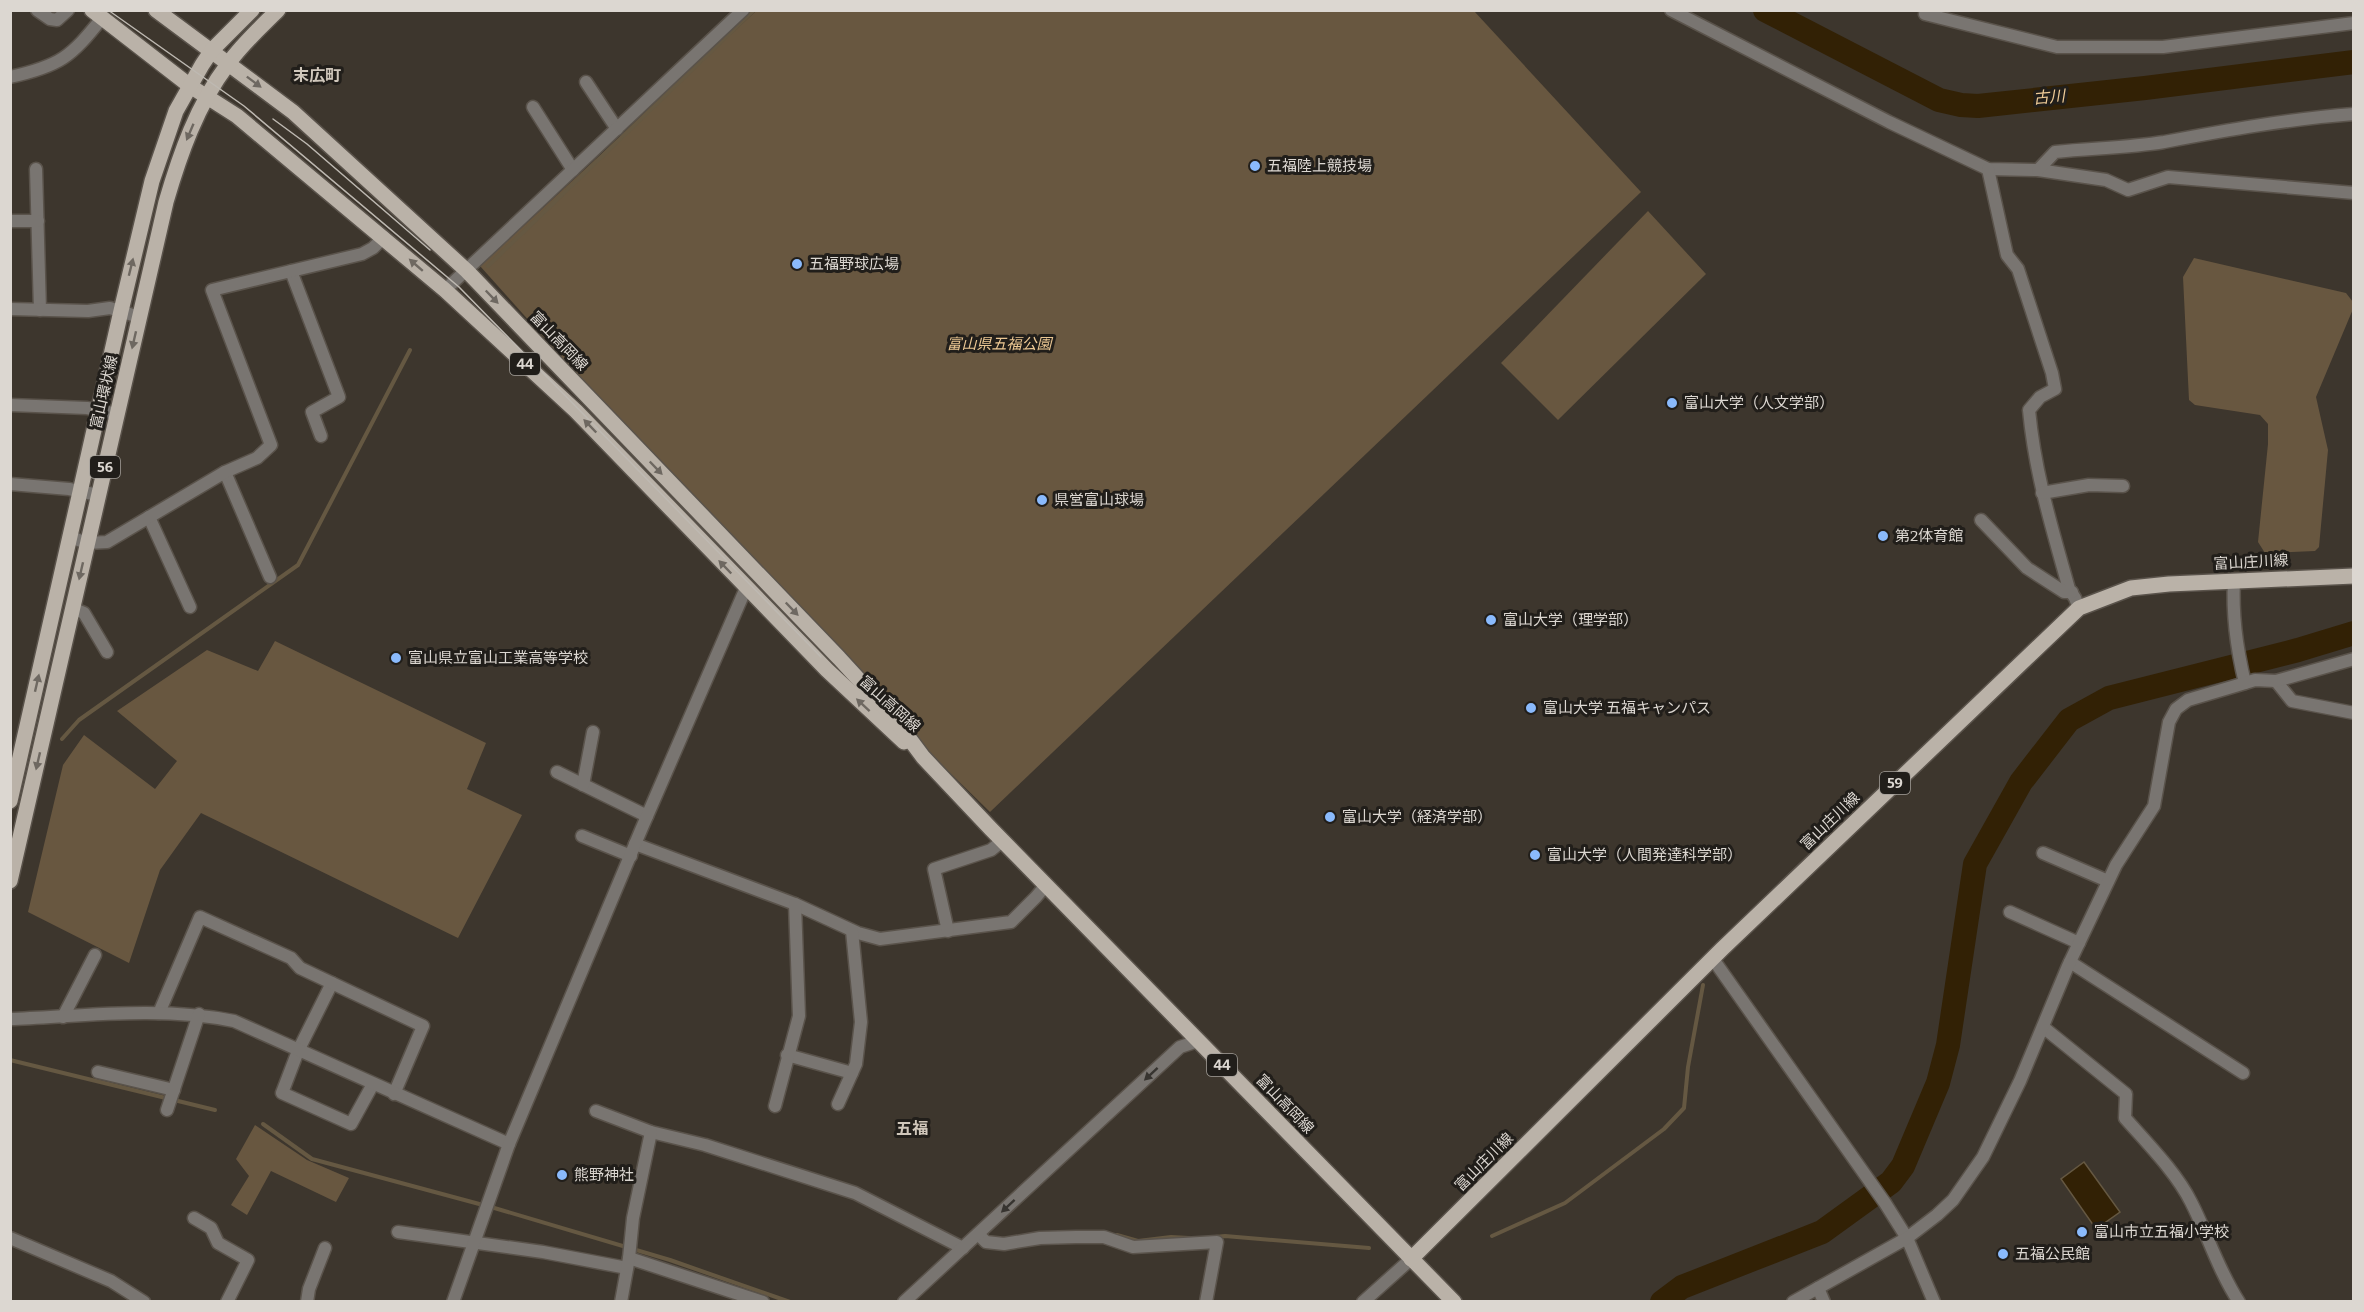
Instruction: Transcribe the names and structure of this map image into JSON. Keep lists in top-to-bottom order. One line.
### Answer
{"streets":{"main road":["富山高岡線","44","富山環状線","56","富山庄川線","59"]},"crossings":[["富山高岡線","富山環状線"],["富山高岡線","富山庄川線"]],"districts":["末広町","五福"],"water":["古川"],"parks":["富山県五福公園"],"places":["五福陸上競技場","五福野球広場","富山大学（人文学部）","県営富山球場","第2体育館","富山大学（理学部）","富山県立富山工業高等学校","富山大学 五福キャンパス","富山大学（経済学部）","富山大学（人間発達科学部）","熊野神社","富山市立五福小学校","五福公民館"]}
